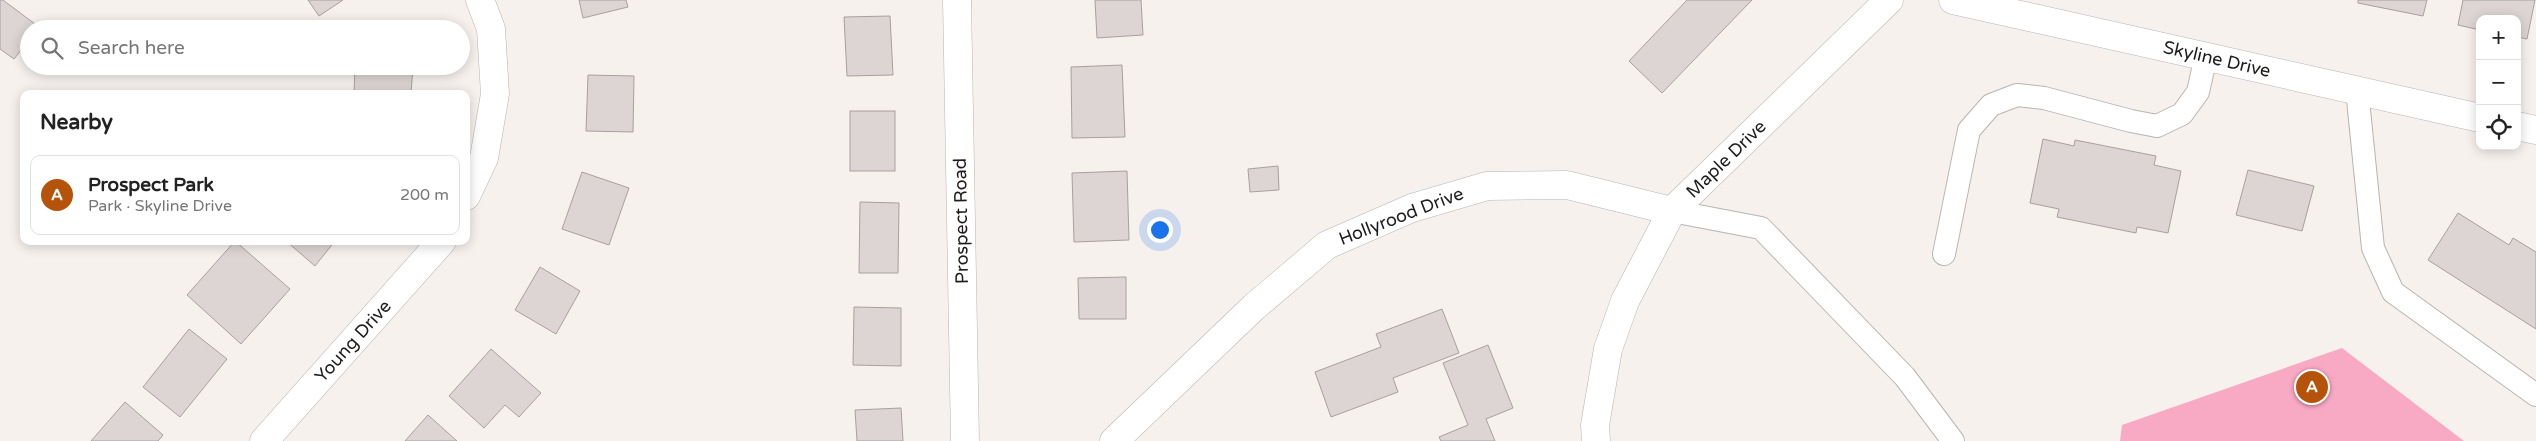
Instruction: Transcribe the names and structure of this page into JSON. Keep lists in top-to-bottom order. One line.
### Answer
{"streets":{"street":["Skyline Drive","Maple Drive","Hollyrood Drive","Prospect Road","Young Drive"]},"crossings":[["Maple Drive","Hollyrood Drive"]],"page":{"map_buttons":["+","−"],"search":"Search here","heading":"Nearby","list":[{"mark":"A","name":"Prospect Park","note":"Park · Skyline Drive","value":"200 m"}],"pins":"A"}}
